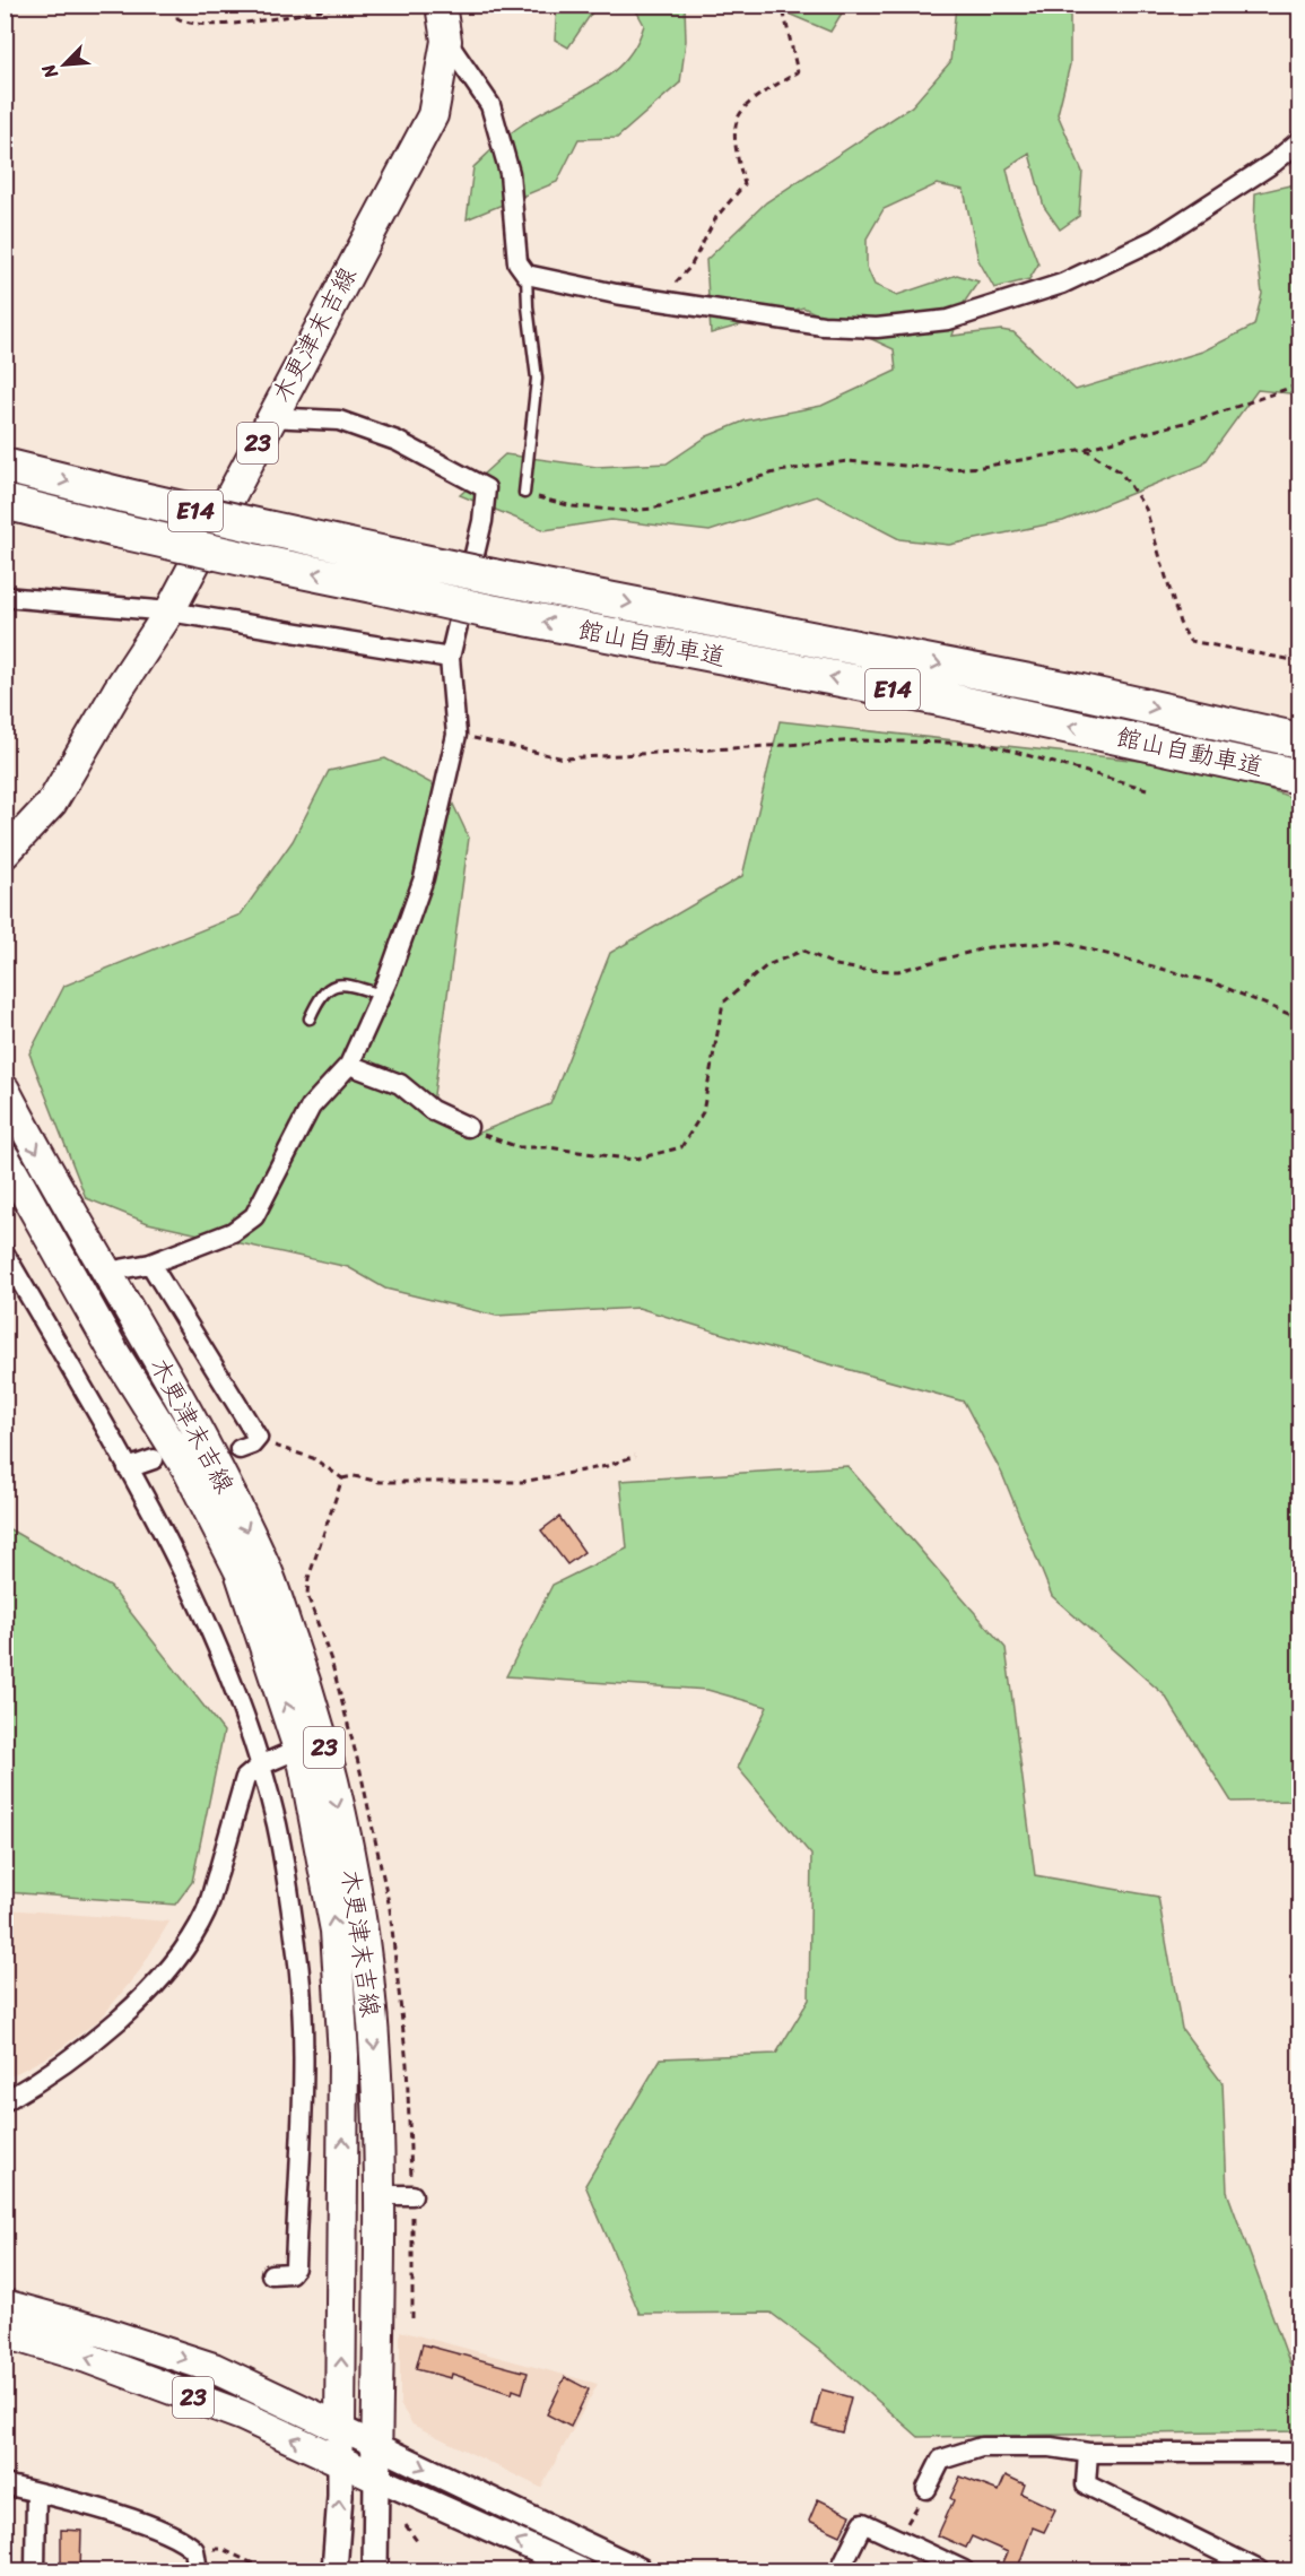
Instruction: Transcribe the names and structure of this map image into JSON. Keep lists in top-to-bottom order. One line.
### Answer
{"streets":{"highway":["E14","館山自動車道"],"main road":["木更津末吉線","23"]},"crossings":[["木更津末吉線","23"]],"north":"bottom left"}
